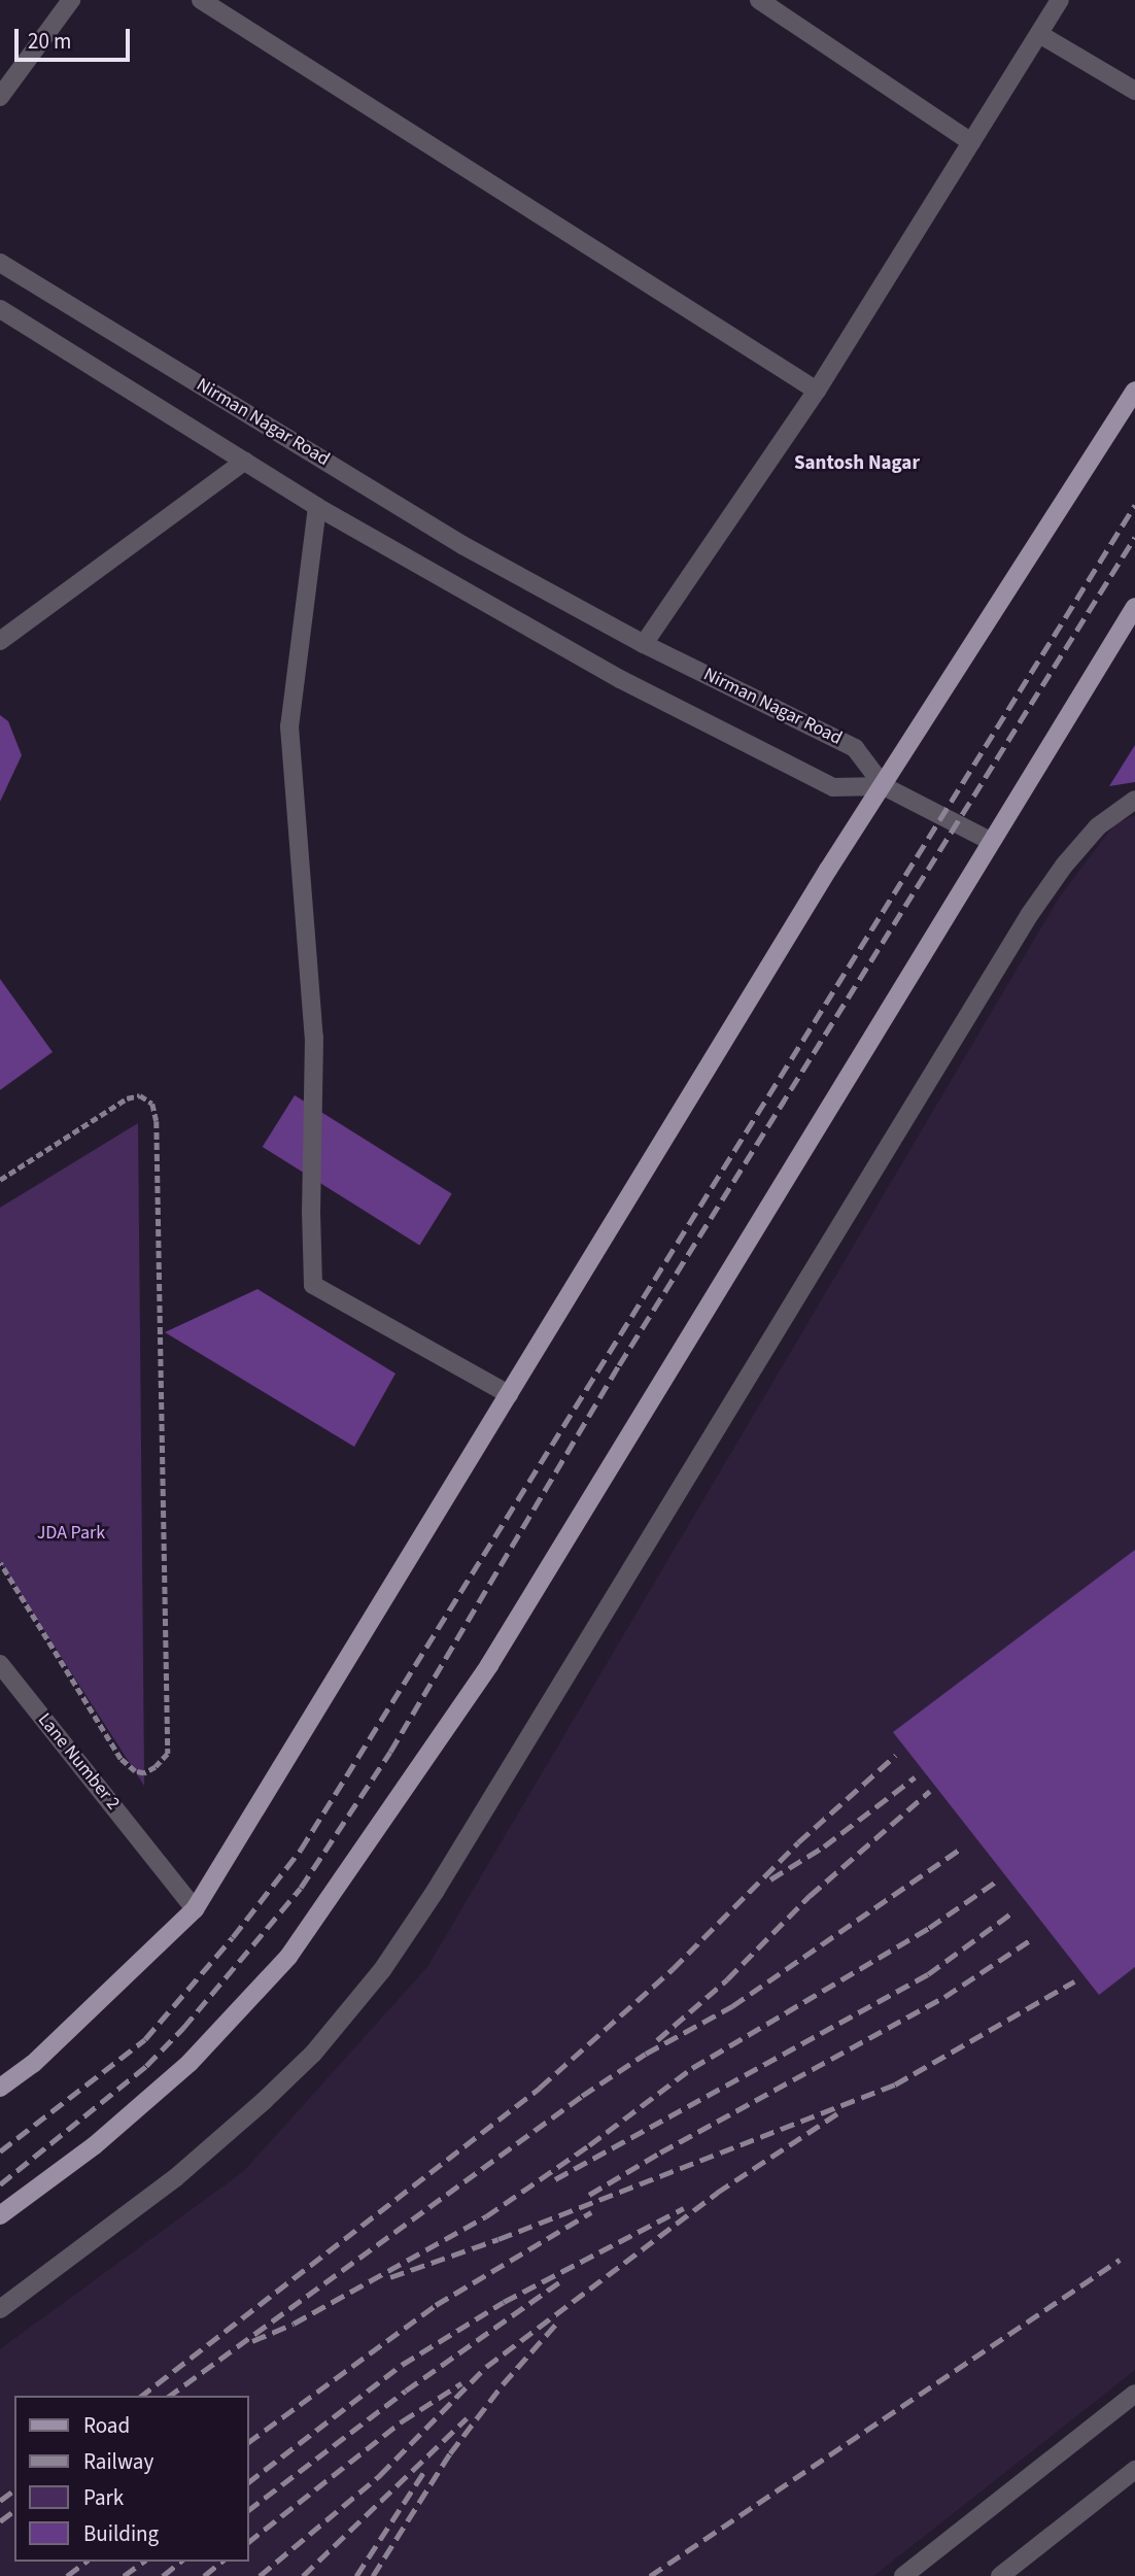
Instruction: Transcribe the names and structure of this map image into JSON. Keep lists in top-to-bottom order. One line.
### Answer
{"streets":{"street":["Nirman Nagar Road","Lane Number 2"]},"districts":["Santosh Nagar"],"parks":["JDA Park"],"legend":["Road","Railway","Park","Building"],"scale_bar":"20 m"}
